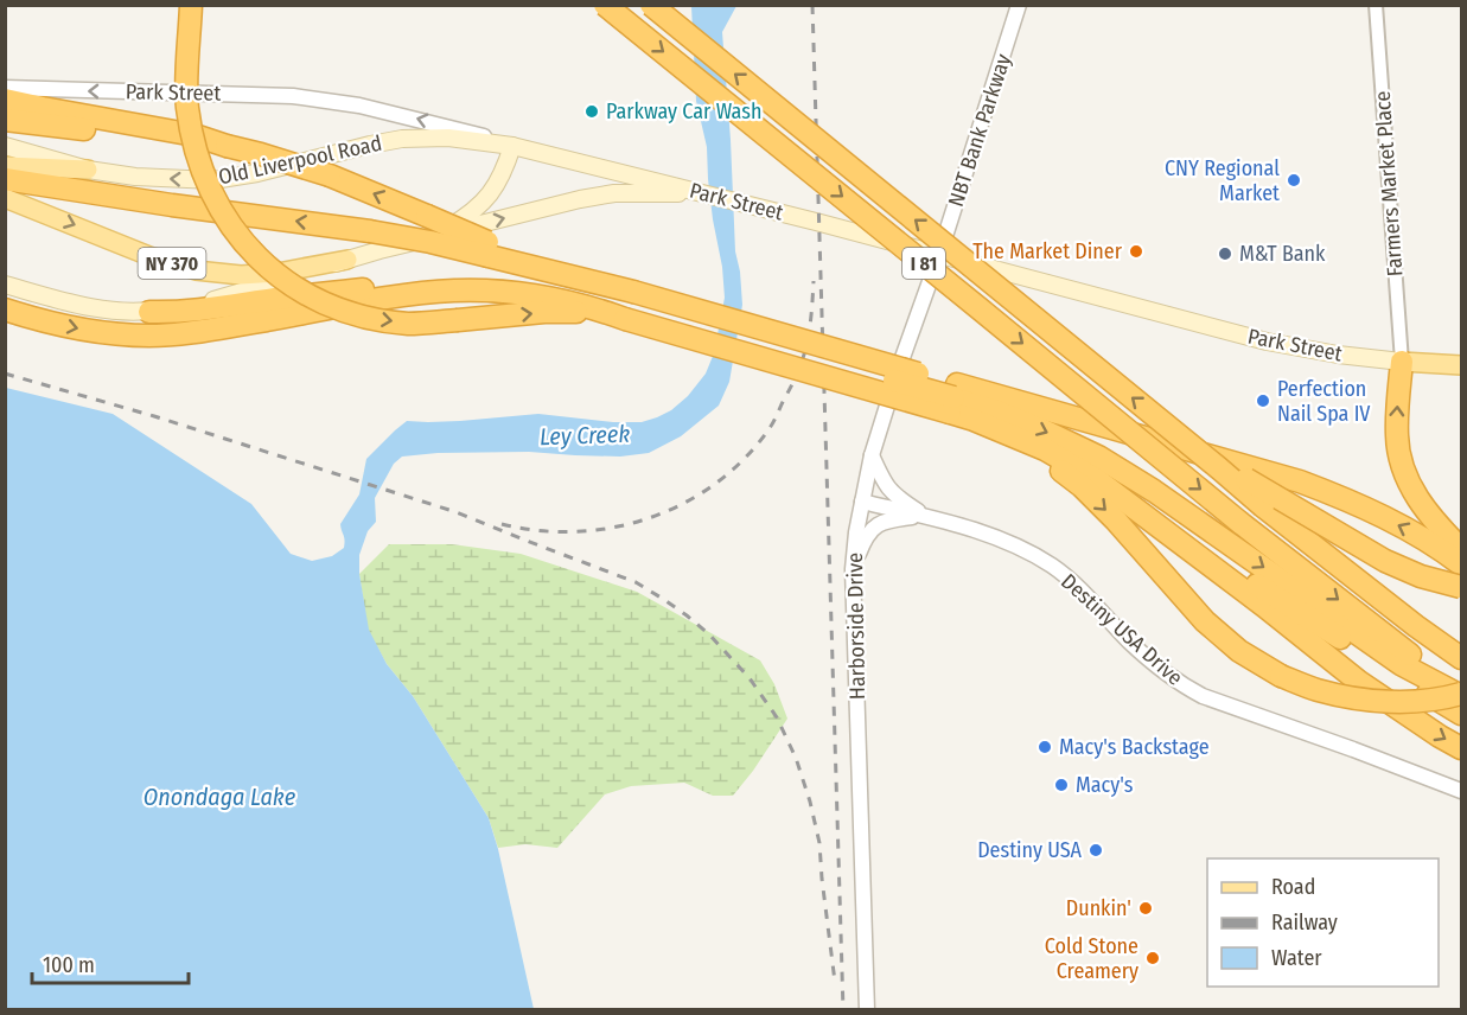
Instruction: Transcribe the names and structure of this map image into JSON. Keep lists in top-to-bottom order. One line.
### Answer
{"streets":{"highway":["I 81"],"main road":["Park Street","Old Liverpool Road","NY 370"],"street":["NBT Bank Parkway","Farmers Market Place","Harborside Drive","Destiny USA Drive"]},"crossings":[["Park Street","NBT Bank Parkway"],["Park Street","Old Liverpool Road"],["Park Street","Farmers Market Place"],["Park Street","NY 370"],["Park Street","Harborside Drive"],["NBT Bank Parkway","Harborside Drive"],["Old Liverpool Road","NY 370"],["Harborside Drive","Destiny USA Drive"]],"water":["Ley Creek","Onondaga Lake"],"places":["Parkway Car Wash","CNY Regional Market","The Market Diner","M&T Bank","Perfection Nail Spa IV","Macy's Backstage","Macy's","Destiny USA","Dunkin'","Cold Stone Creamery"],"legend":["Road","Railway","Water"],"scale_bar":"100 m"}
